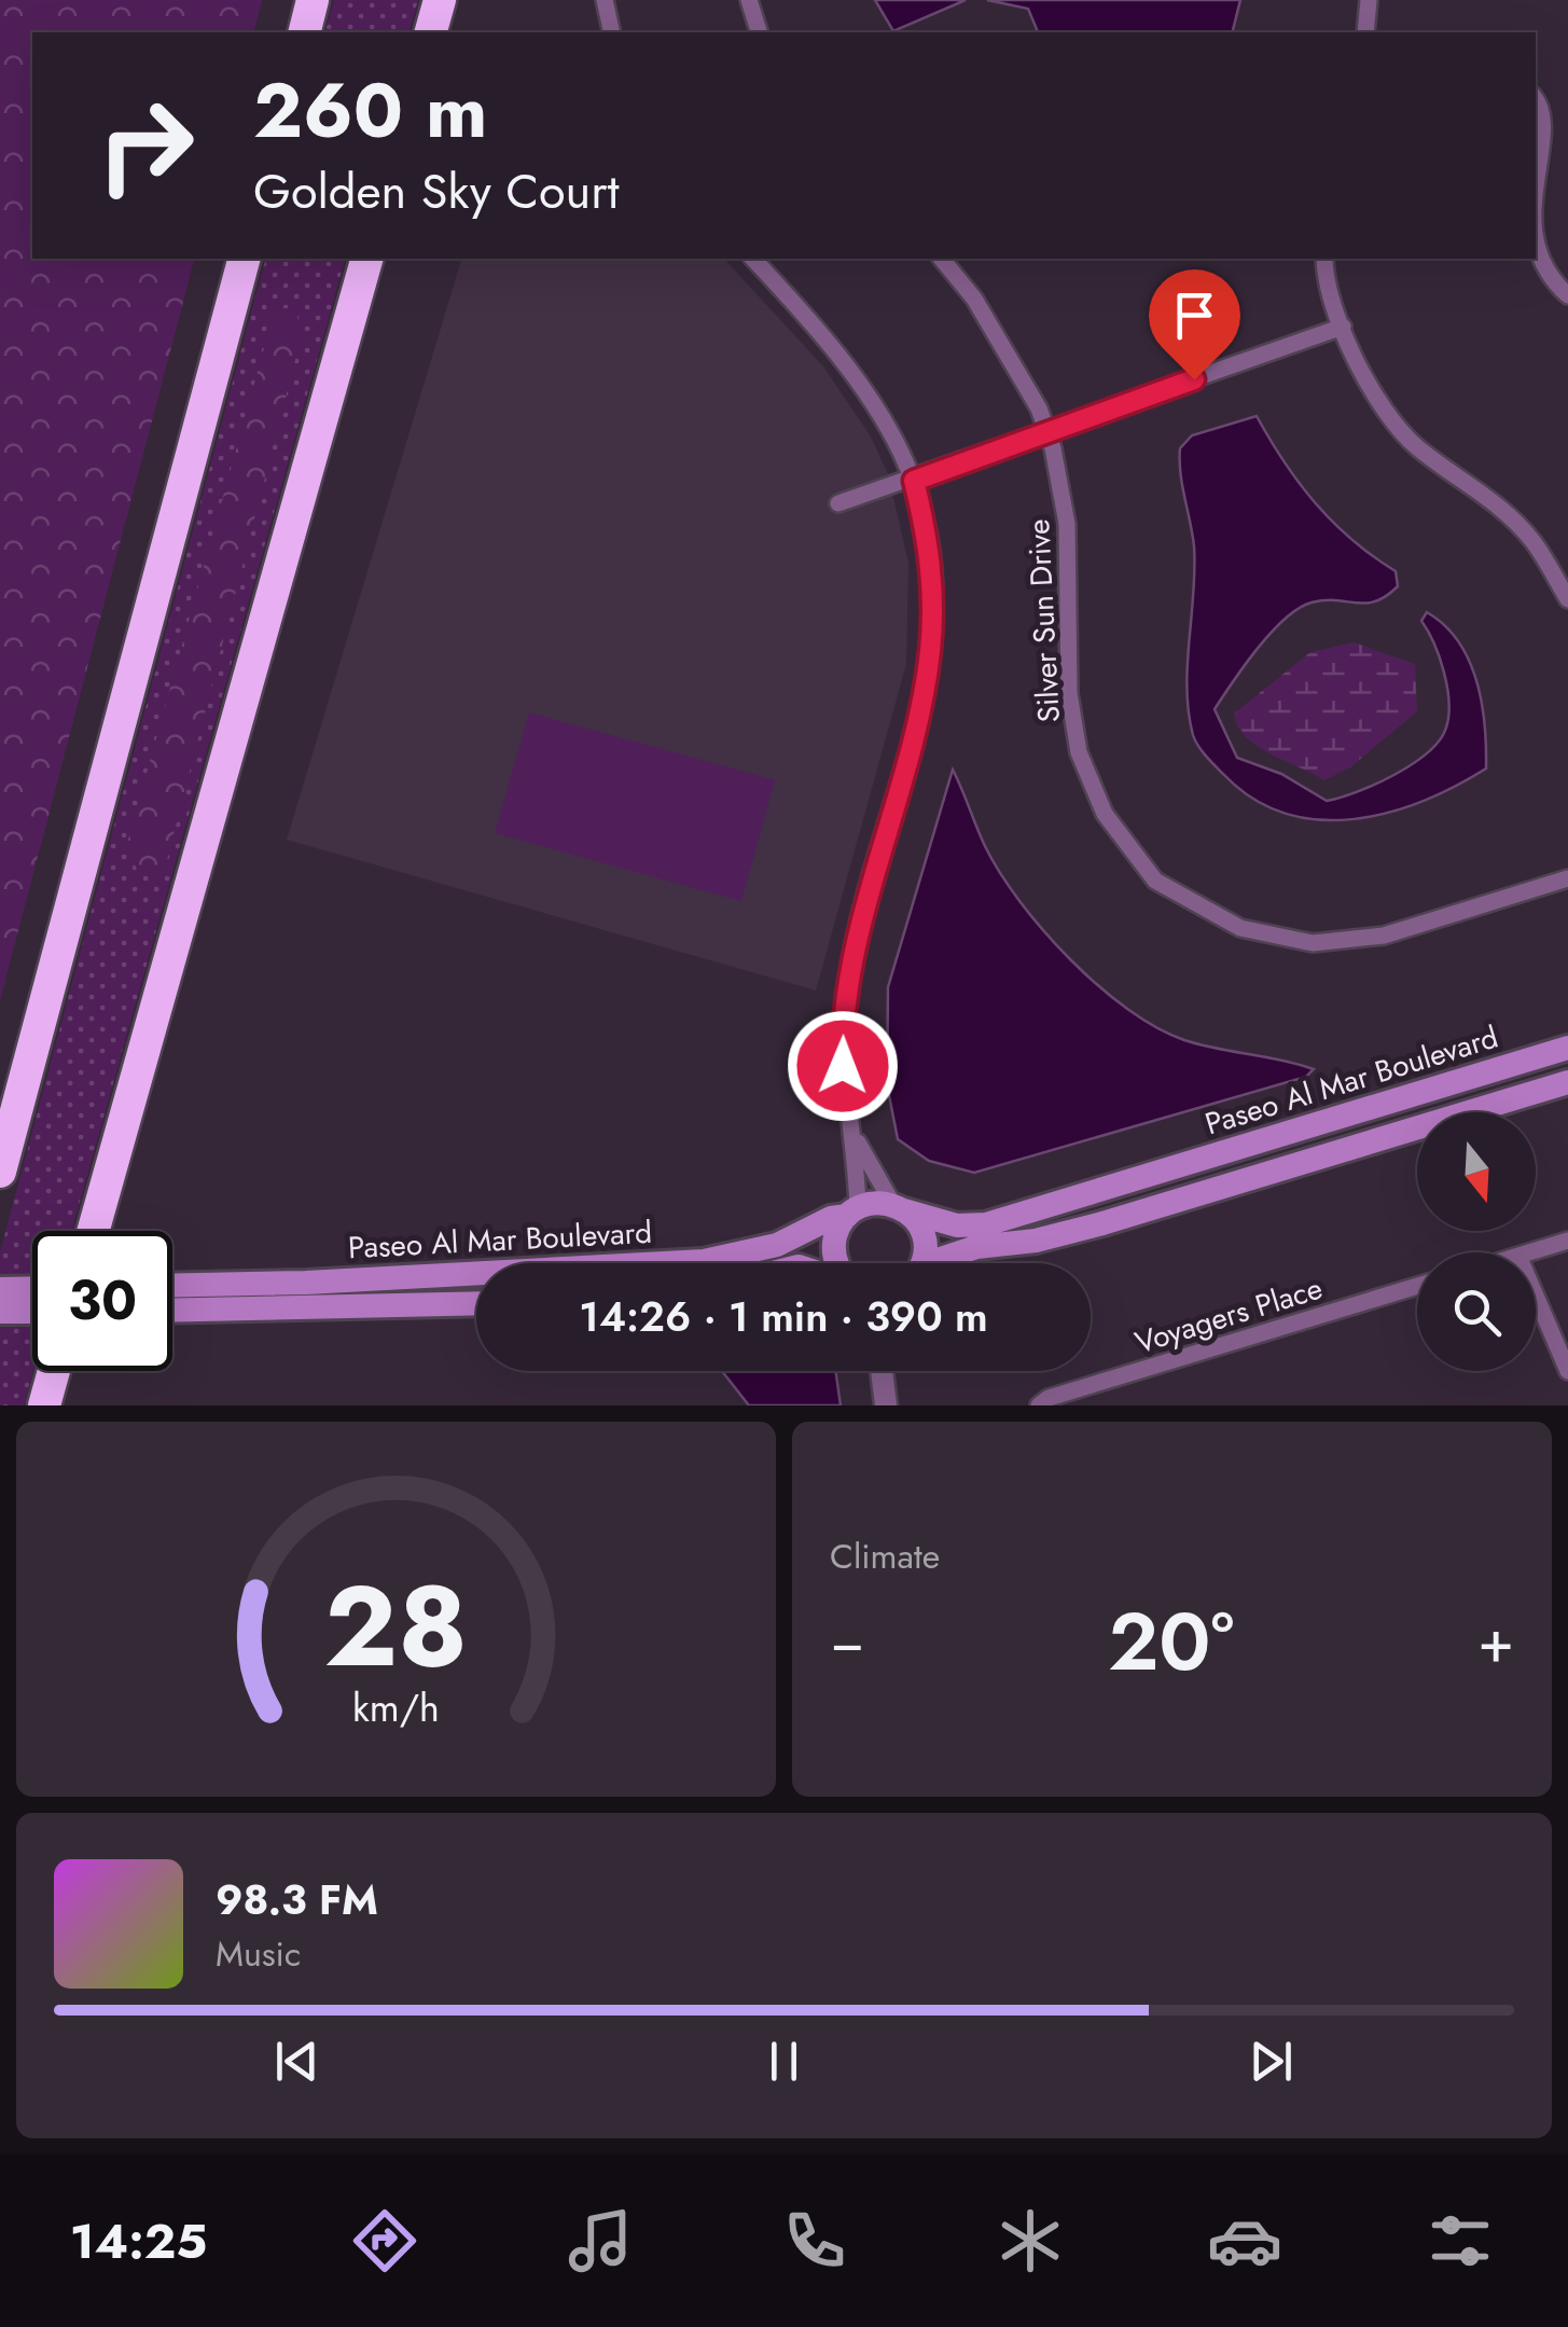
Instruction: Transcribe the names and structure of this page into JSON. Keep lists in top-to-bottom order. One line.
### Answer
{"streets":{"main road":["Paseo Al Mar Boulevard"],"street":["Silver Sun Drive","Voyagers Place"]},"north":"bottom","page":{"turn":["260 m","Golden Sky Court"],"limit":"30","trip":"14:26 · 1 min · 390 m","tile":"Climate","heat":["−","20°","+"],"song":["98.3 FM","Music"],"tabs":"14:25","gauge":["28","km/h"]}}
